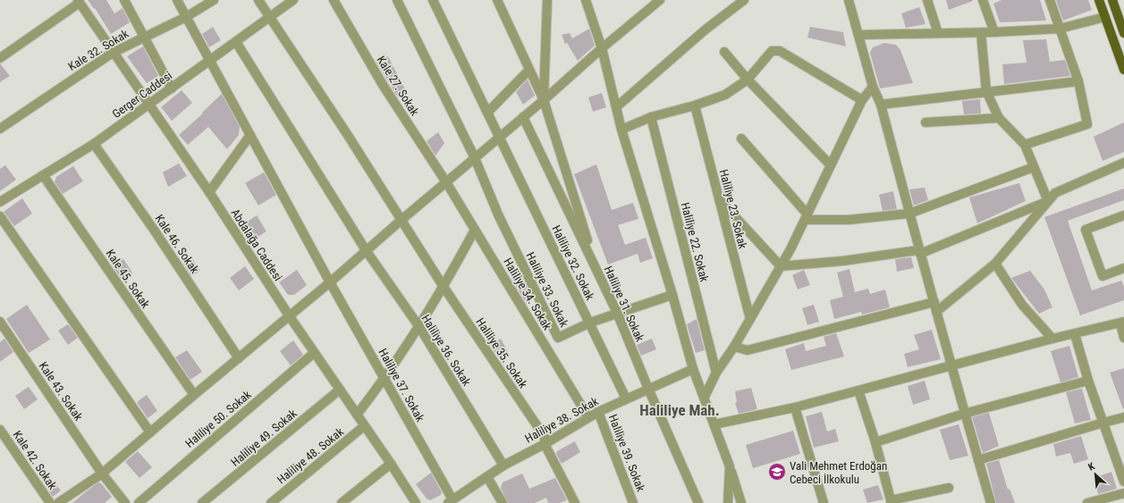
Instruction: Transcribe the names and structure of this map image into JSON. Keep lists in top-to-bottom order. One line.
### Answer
{"streets":{"street":["Kale 32. Sokak","Kale 27. Sokak","Gerger Caddesi","Haliliye 23. Sokak","Haliliye 22. Sokak","Kale 46. Sokak","Abdalağa Caddesi","Haliliye 32. Sokak","Kale 45. Sokak","Haliliye 33. Sokak","Haliliye 34. Sokak","Haliliye 31. Sokak","Haliliye 36. Sokak","Haliliye 35. Sokak","Haliliye 37. Sokak","Kale 43. Sokak","Haliliye 50. Sokak","Haliliye 38. Sokak","Haliliye 49. Sokak","Haliliye 39. Sokak","Haliliye 48. Sokak","Kale 42. Sokak"]},"crossings":[["Kale 32. Sokak","Abdalağa Caddesi"],["Kale 32. Sokak","Haliliye 37. Sokak"],["Kale 27. Sokak","Haliliye 34. Sokak"],["Gerger Caddesi","Kale 46. Sokak"],["Gerger Caddesi","Abdalağa Caddesi"],["Gerger Caddesi","Kale 45. Sokak"],["Gerger Caddesi","Haliliye 36. Sokak"],["Gerger Caddesi","Haliliye 35. Sokak"],["Gerger Caddesi","Haliliye 37. Sokak"],["Abdalağa Caddesi","Haliliye 50. Sokak"],["Abdalağa Caddesi","Haliliye 49. Sokak"],["Abdalağa Caddesi","Haliliye 48. Sokak"],["Haliliye 32. Sokak","Haliliye 33. Sokak"],["Haliliye 32. Sokak","Haliliye 38. Sokak"],["Haliliye 33. Sokak","Haliliye 31. Sokak"],["Haliliye 34. Sokak","Haliliye 38. Sokak"],["Haliliye 31. Sokak","Haliliye 38. Sokak"],["Haliliye 36. Sokak","Haliliye 38. Sokak"],["Haliliye 35. Sokak","Haliliye 38. Sokak"],["Haliliye 37. Sokak","Haliliye 38. Sokak"],["Haliliye 38. Sokak","Haliliye 39. Sokak"]],"districts":["Haliliye Mah."],"places":{"school or university":["Vali Mehmet Erdoğan Cebeci İlkokulu"]},"north":"top left"}
